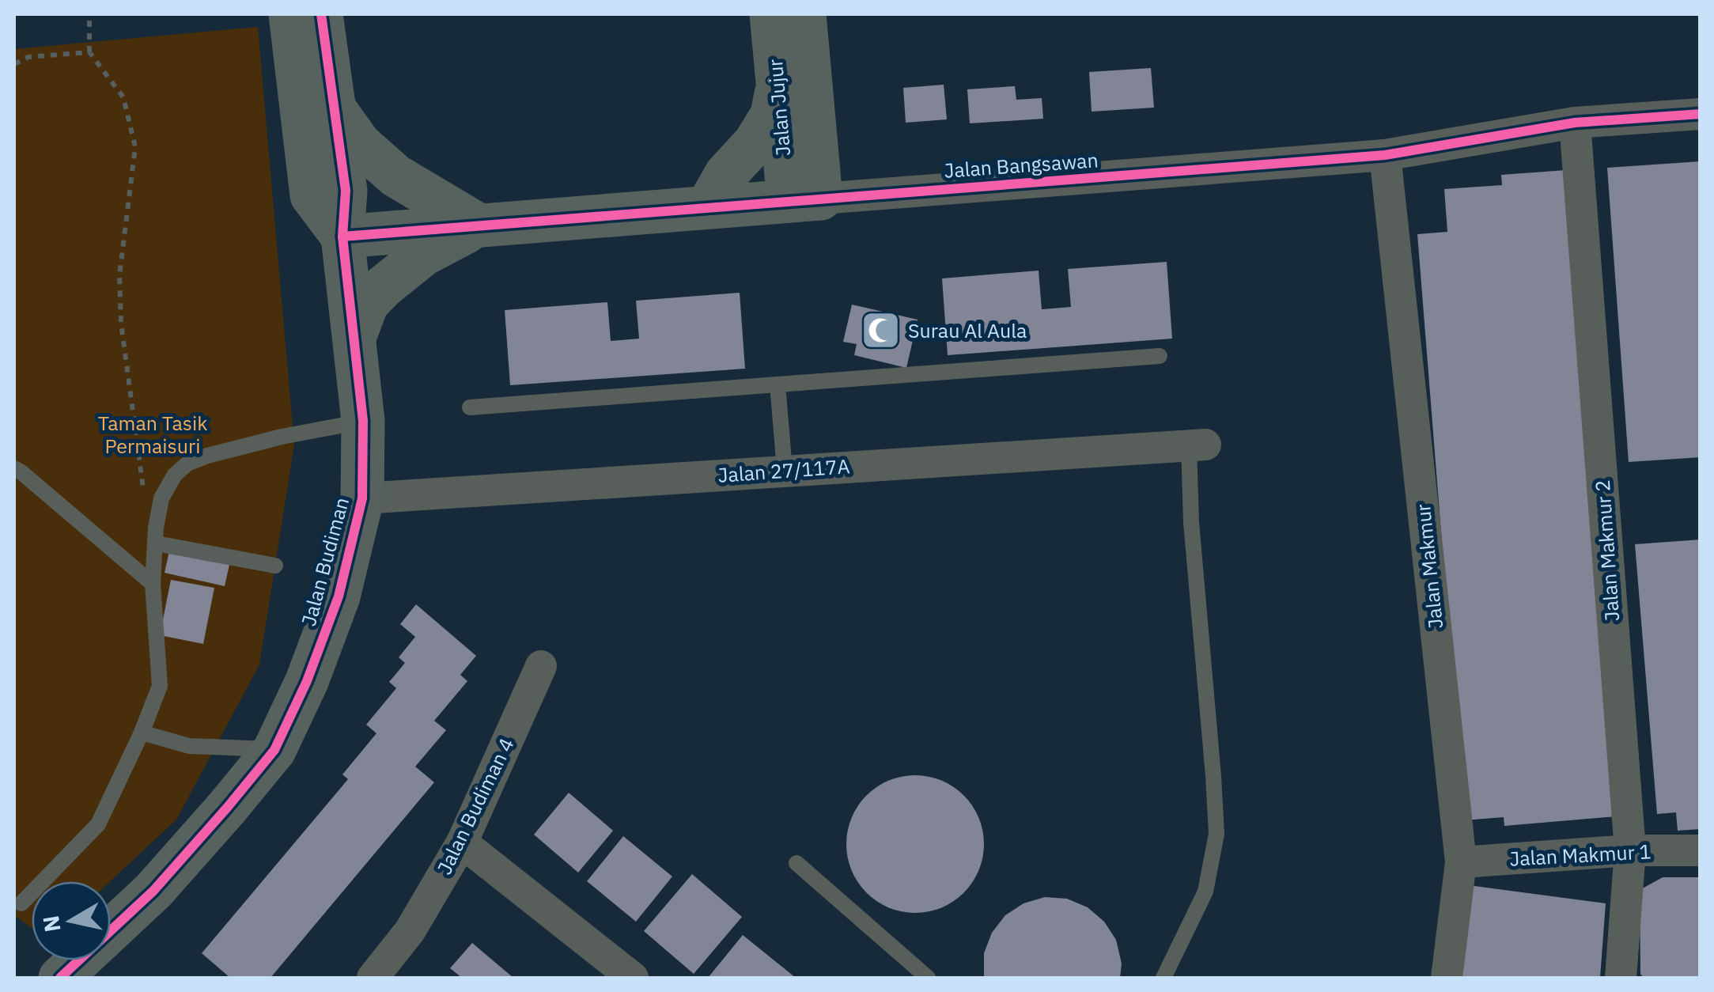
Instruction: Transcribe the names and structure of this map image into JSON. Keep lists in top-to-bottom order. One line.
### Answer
{"streets":{"street":["Jalan Jujur","Jalan Bangsawan","Jalan 27/117A","Jalan Makmur 2","Jalan Budiman","Jalan Makmur","Jalan Budiman 4","Jalan Makmur 1"]},"crossings":[["Jalan Jujur","Jalan Bangsawan"],["Jalan Bangsawan","Jalan Makmur 2"],["Jalan Bangsawan","Jalan Budiman"],["Jalan Bangsawan","Jalan Makmur"],["Jalan 27/117A","Jalan Budiman"],["Jalan Makmur 2","Jalan Makmur 1"],["Jalan Makmur","Jalan Makmur 1"]],"parks":["Taman Tasik Permaisuri"],"places":{"mosque":["Surau Al Aula"]},"north":"left"}
